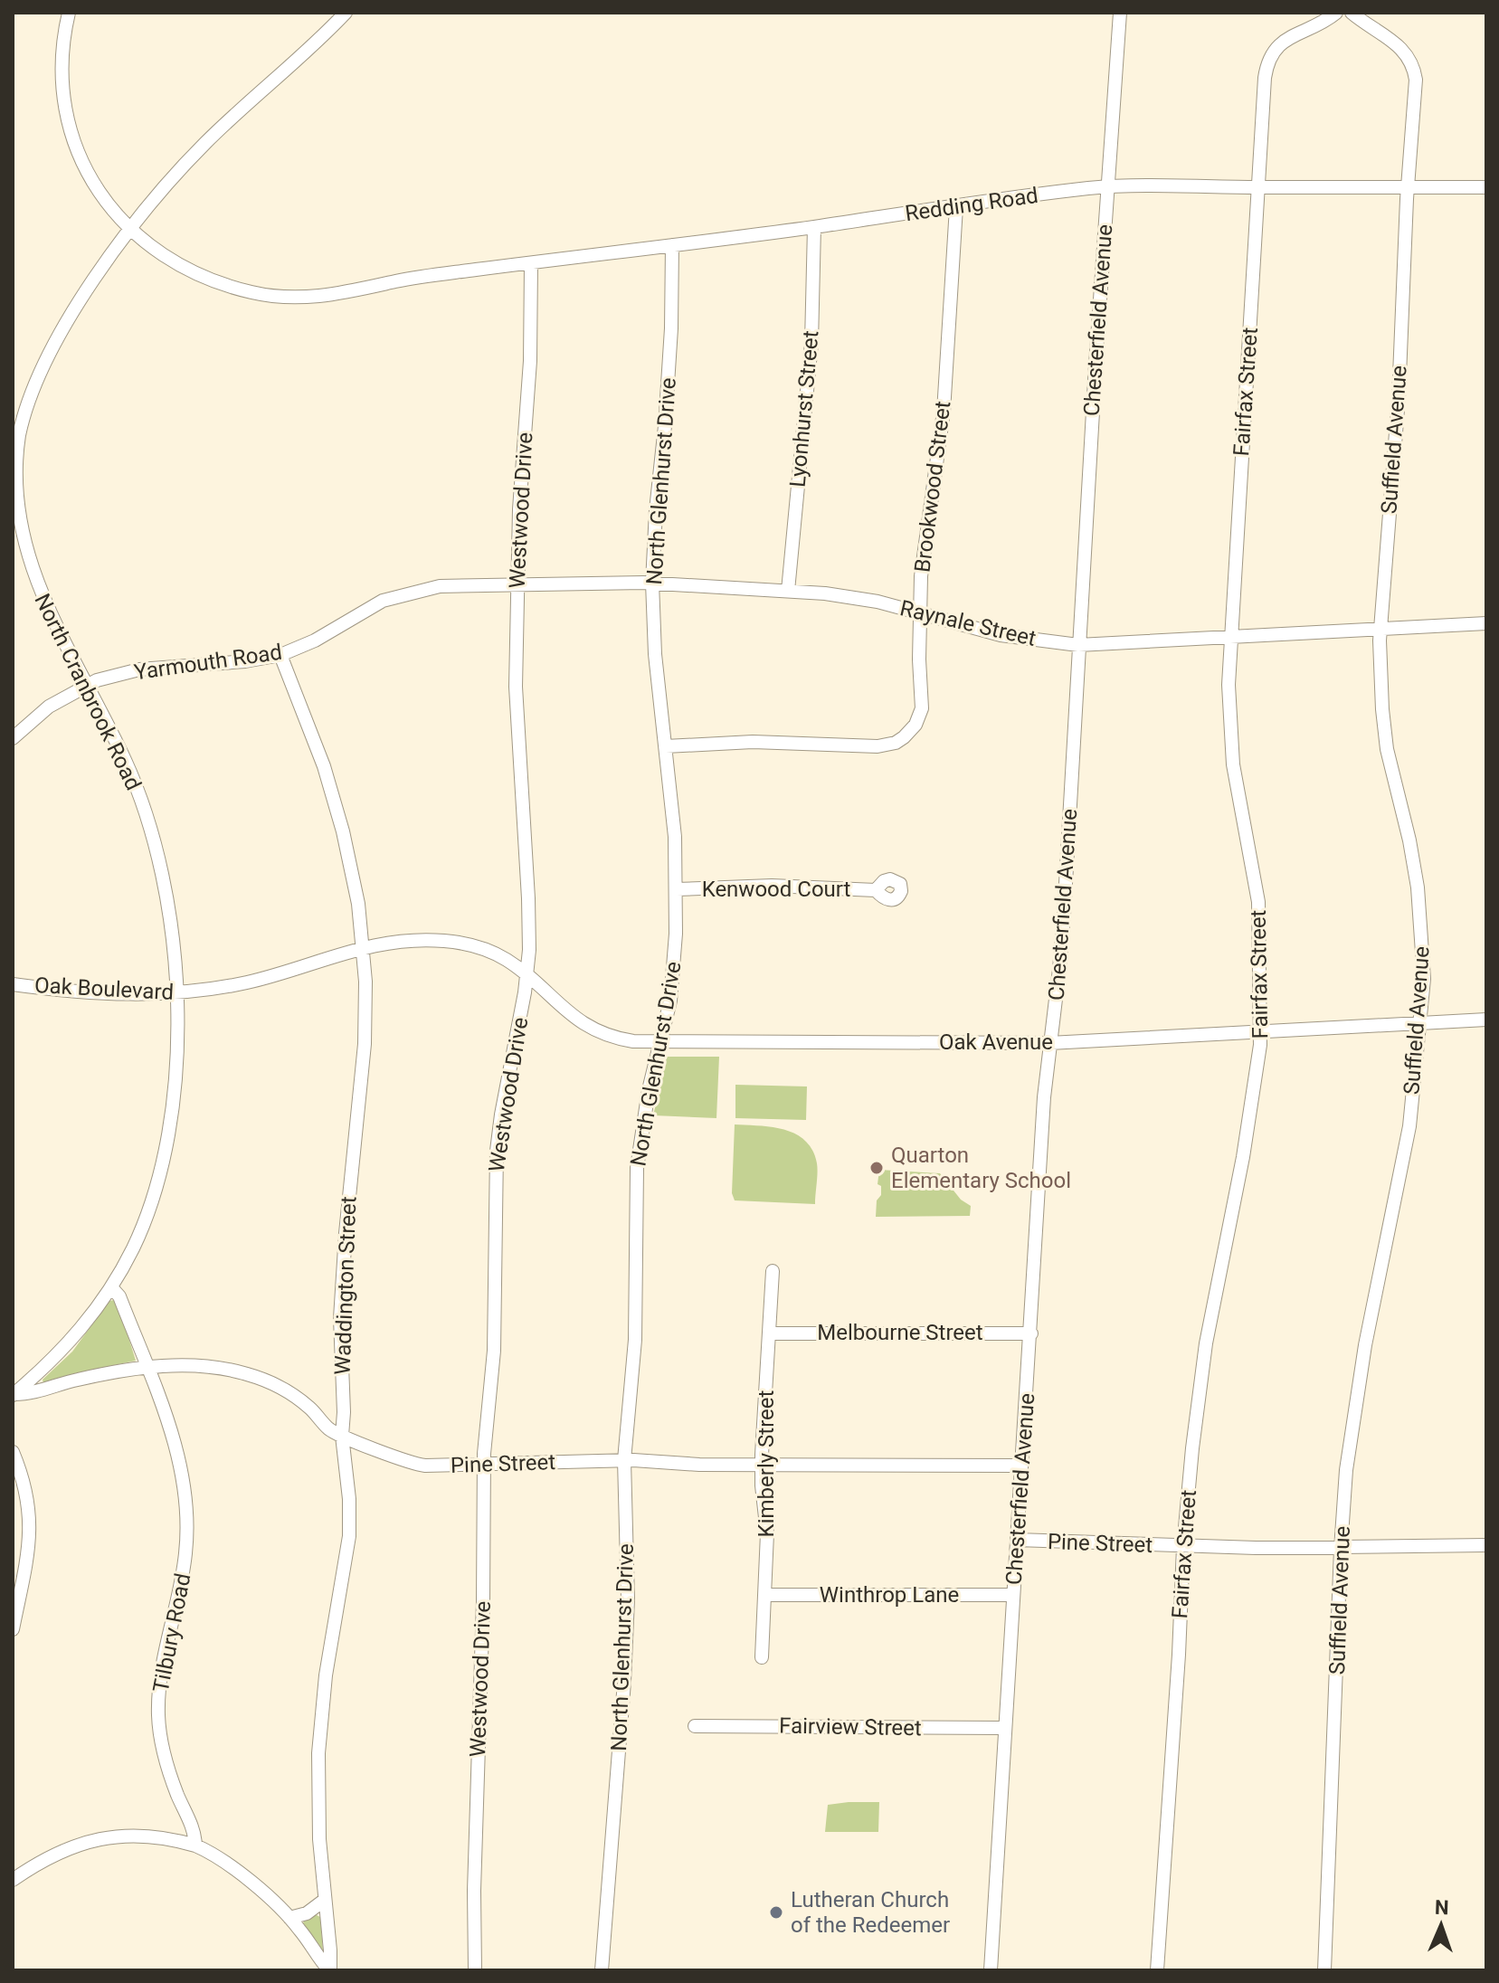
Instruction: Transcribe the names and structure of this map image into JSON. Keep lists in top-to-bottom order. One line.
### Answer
{"streets":{"street":["Redding Road","Chesterfield Avenue","Fairfax Street","Lyonhurst Street","Suffield Avenue","North Glenhurst Drive","Brookwood Street","Westwood Drive","Raynale Street","Yarmouth Road","North Cranbrook Road","Kenwood Court","Oak Boulevard","Oak Avenue","Waddington Street","Melbourne Street","Pine Street","Kimberly Street","Winthrop Lane","Tilbury Road","Fairview Street"]},"crossings":[["Redding Road","Chesterfield Avenue"],["Redding Road","Fairfax Street"],["Redding Road","Lyonhurst Street"],["Redding Road","Suffield Avenue"],["Redding Road","North Glenhurst Drive"],["Redding Road","Brookwood Street"],["Redding Road","Westwood Drive"],["Redding Road","North Cranbrook Road"],["Chesterfield Avenue","Raynale Street"],["Chesterfield Avenue","Oak Avenue"],["Chesterfield Avenue","Melbourne Street"],["Chesterfield Avenue","Pine Street"],["Chesterfield Avenue","Winthrop Lane"],["Chesterfield Avenue","Fairview Street"],["Fairfax Street","Raynale Street"],["Fairfax Street","Oak Avenue"],["Fairfax Street","Pine Street"],["Lyonhurst Street","Raynale Street"],["Suffield Avenue","Raynale Street"],["Suffield Avenue","Oak Avenue"],["Suffield Avenue","Pine Street"],["North Glenhurst Drive","Brookwood Street"],["North Glenhurst Drive","Raynale Street"],["North Glenhurst Drive","Kenwood Court"],["North Glenhurst Drive","Oak Avenue"],["North Glenhurst Drive","Pine Street"],["Brookwood Street","Raynale Street"],["Westwood Drive","Raynale Street"],["Westwood Drive","Oak Boulevard"],["Westwood Drive","Oak Avenue"],["Westwood Drive","Pine Street"],["Raynale Street","Yarmouth Road"],["Yarmouth Road","North Cranbrook Road"],["Yarmouth Road","Waddington Street"],["North Cranbrook Road","Oak Boulevard"],["North Cranbrook Road","Pine Street"],["North Cranbrook Road","Tilbury Road"],["Oak Boulevard","Oak Avenue"],["Oak Boulevard","Waddington Street"],["Waddington Street","Pine Street"],["Melbourne Street","Kimberly Street"],["Pine Street","Kimberly Street"],["Pine Street","Tilbury Road"],["Kimberly Street","Winthrop Lane"]],"places":["Quarton Elementary School","Lutheran Church of the Redeemer"],"north":"top"}
